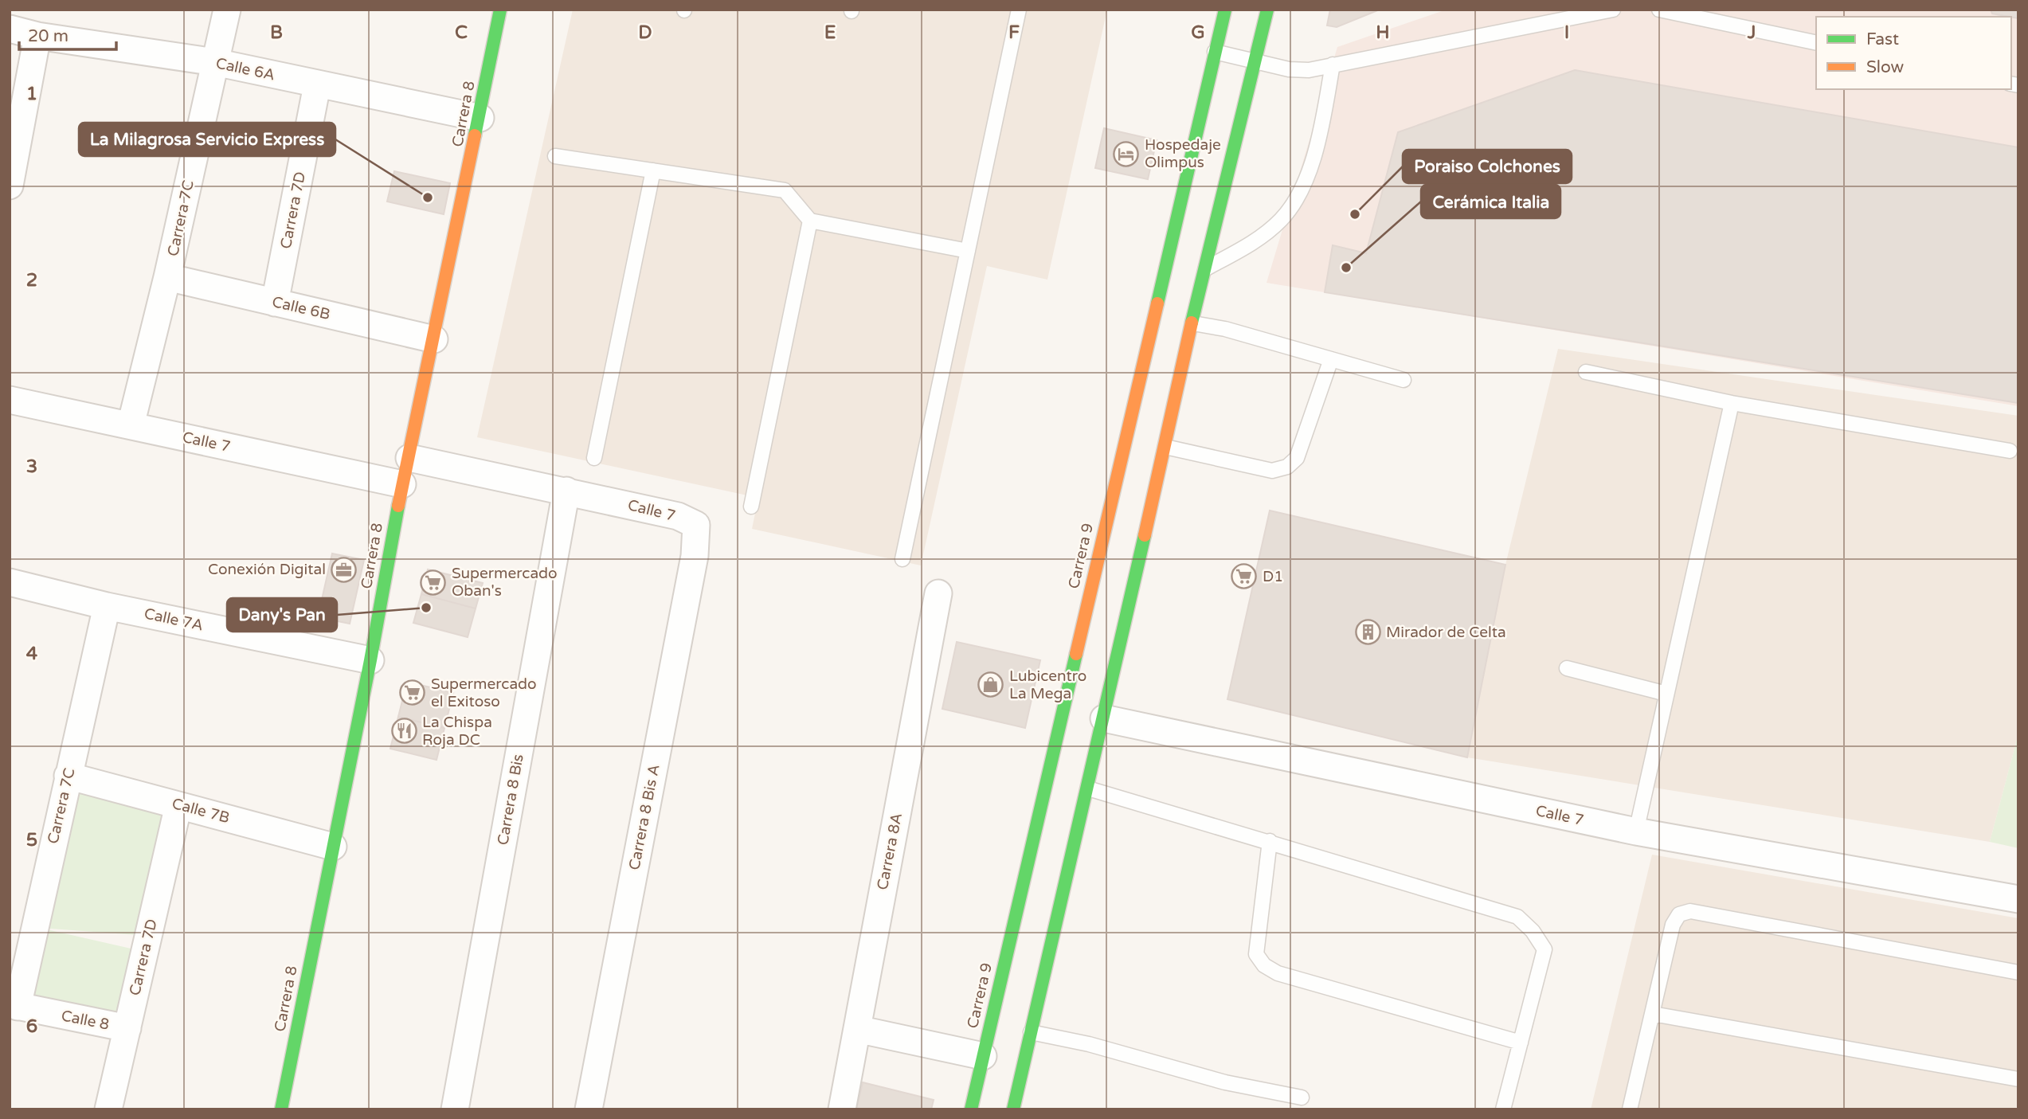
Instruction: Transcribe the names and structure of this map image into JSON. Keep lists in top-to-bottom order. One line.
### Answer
{"streets":{"main road":["Carrera 8","Carrera 9"],"street":["Calle 6A","Carrera 7D","Carrera 7C","Calle 6B","Calle 7","Calle 7A","Carrera 8 Bis","Calle 7B","Carrera 8 Bis A","Carrera 8A","Calle 8"]},"crossings":[["Calle 6A","Carrera 8"],["Calle 6A","Carrera 7D"],["Calle 6A","Carrera 7C"],["Carrera 8","Calle 6B"],["Carrera 8","Calle 7"],["Carrera 8","Calle 7A"],["Carrera 8","Calle 7B"],["Carrera 7D","Calle 6B"],["Carrera 7D","Calle 7B"],["Carrera 7D","Calle 8"],["Carrera 7C","Calle 6B"],["Carrera 7C","Calle 7"],["Carrera 7C","Calle 7A"],["Carrera 7C","Calle 7B"],["Carrera 7C","Calle 8"],["Calle 7","Carrera 8 Bis"],["Calle 7","Carrera 8 Bis A"]],"places":{"hotel":["Hospedaje Olimpus"],"other":["La Milagrosa Servicio Express","Poraiso Colchones","Cerámica Italia","Dany's Pan"],"office":["Conexión Digital"],"supermarket":["D1","Supermercado Oban's","Supermercado el Exitoso"],"building":["Mirador de Celta"],"shop":["Lubicentro La Mega"],"restaurant":["La Chispa Roja DC"]},"legend":["Fast","Slow"],"scale_bar":"20 m","grid":{"columns":["B","C","D","E","F","G","H","I","J"],"rows":["1","2","3","4","5","6"]}}
